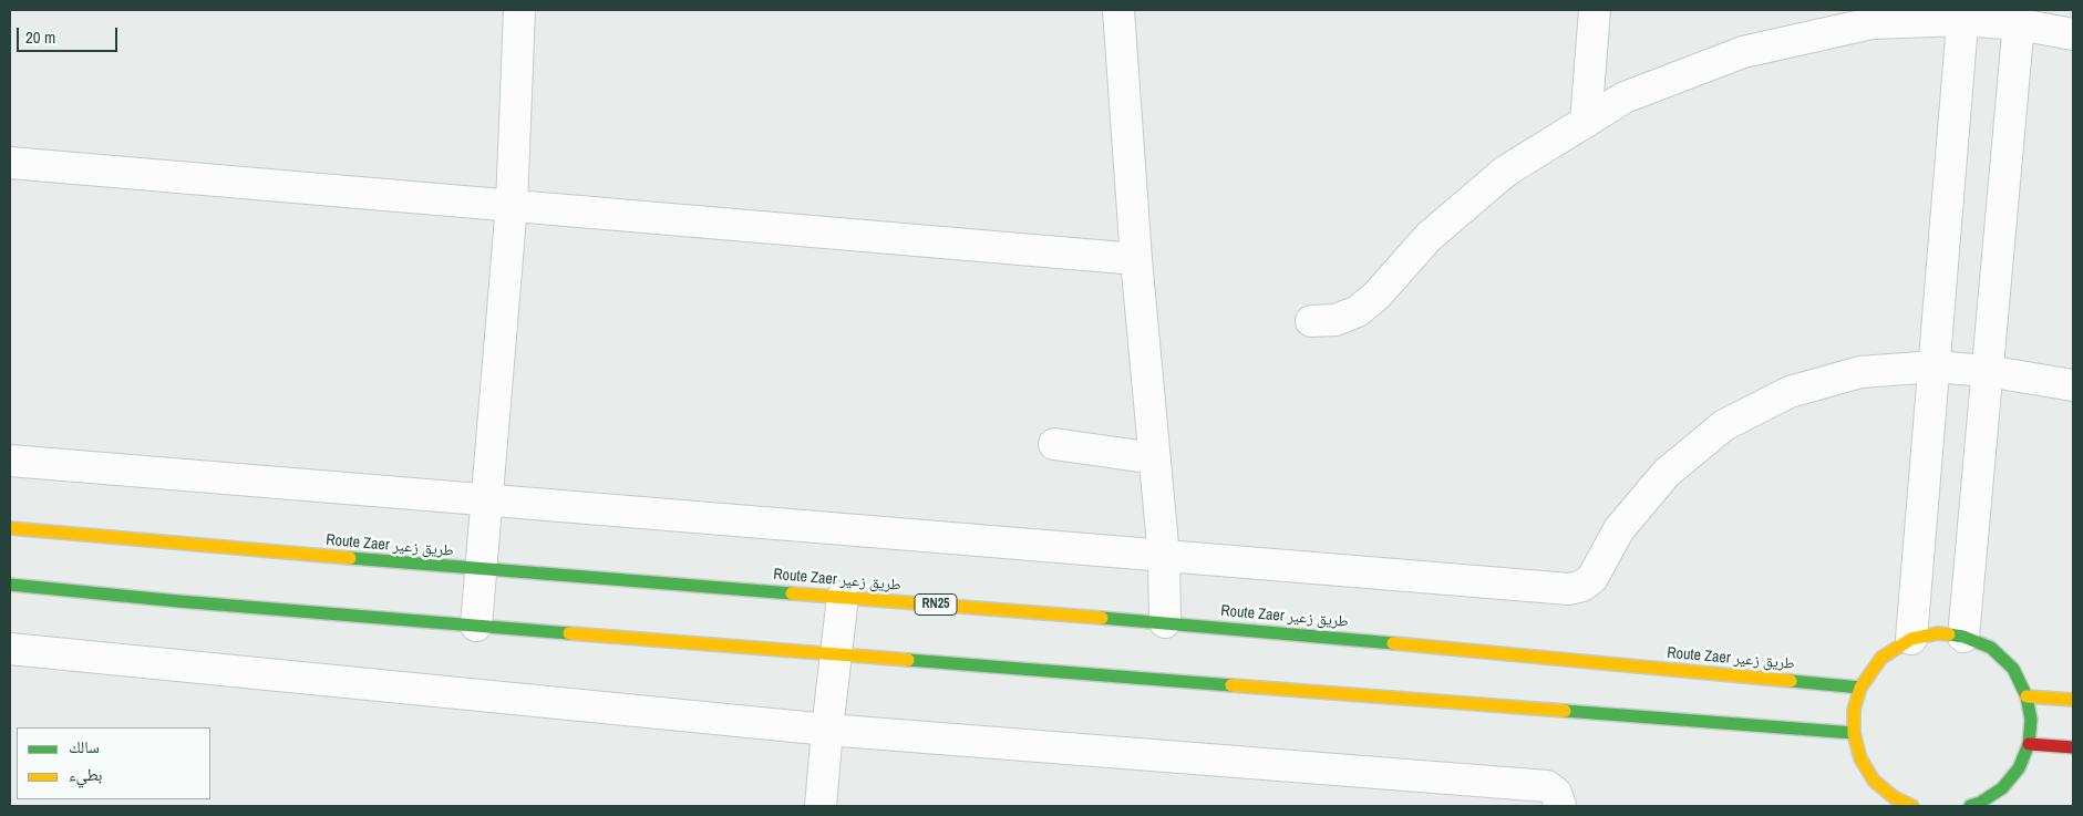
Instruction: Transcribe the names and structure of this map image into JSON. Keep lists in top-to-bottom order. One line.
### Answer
{"streets":{"main road":["Route Zaer طريق زعير","RN25"]},"legend":["سالك","بطيء"],"scale_bar":"20 m"}
